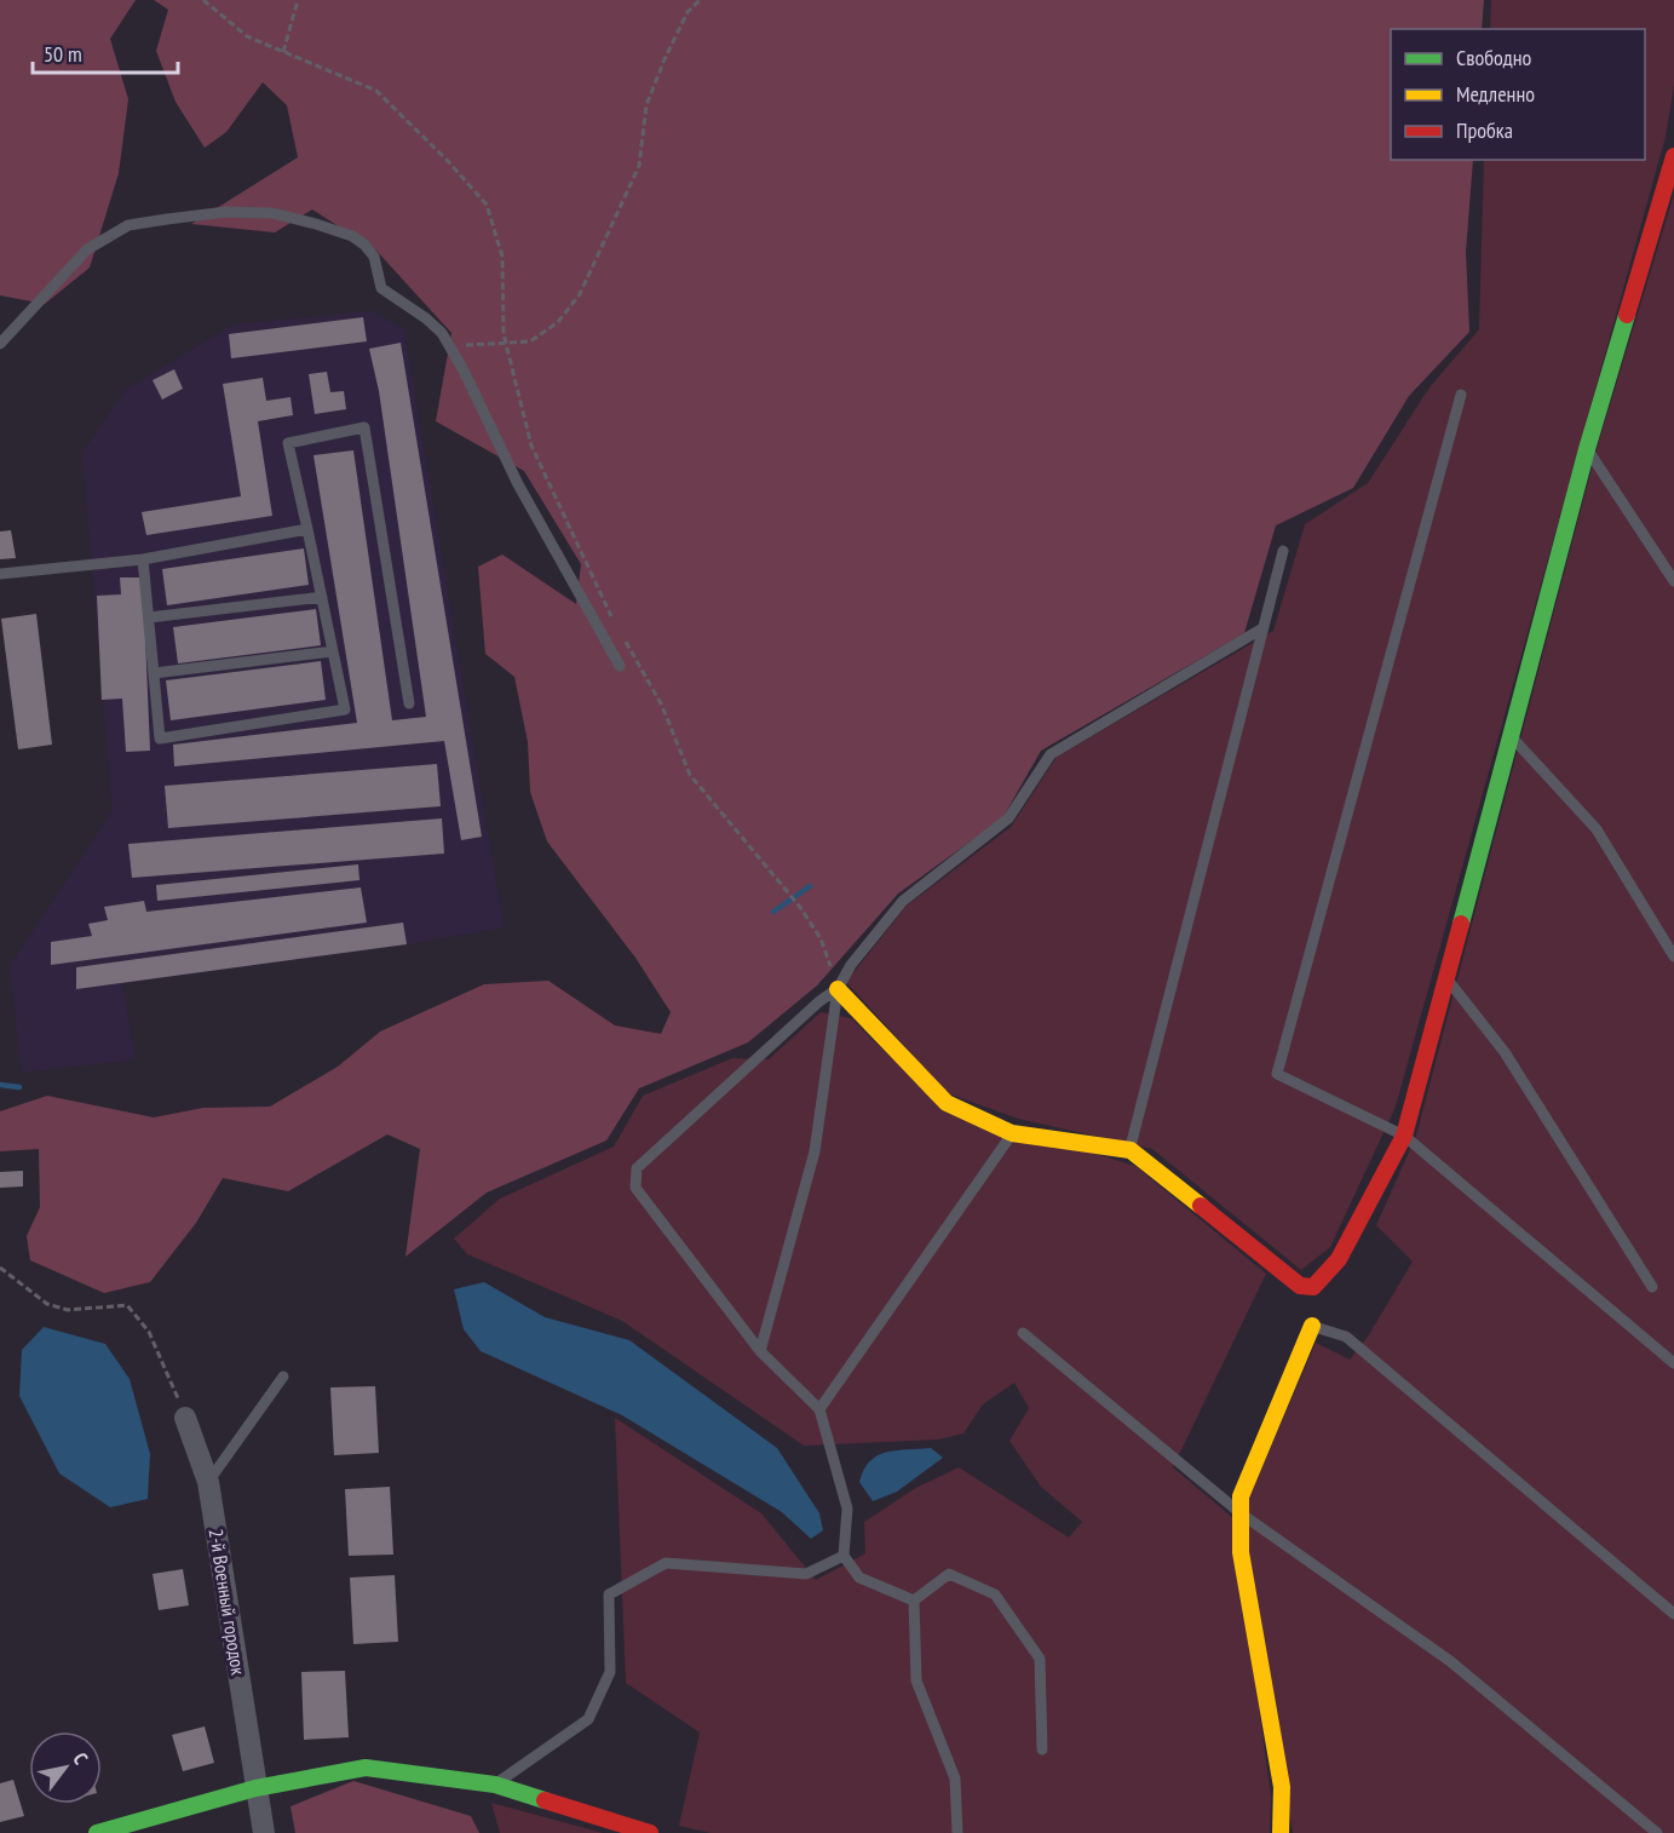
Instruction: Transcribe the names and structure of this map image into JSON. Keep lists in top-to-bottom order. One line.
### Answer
{"streets":{"street":["2-й Военный городок"]},"legend":["Свободно","Медленно","Пробка"],"scale_bar":"50 m","north":"top right"}
